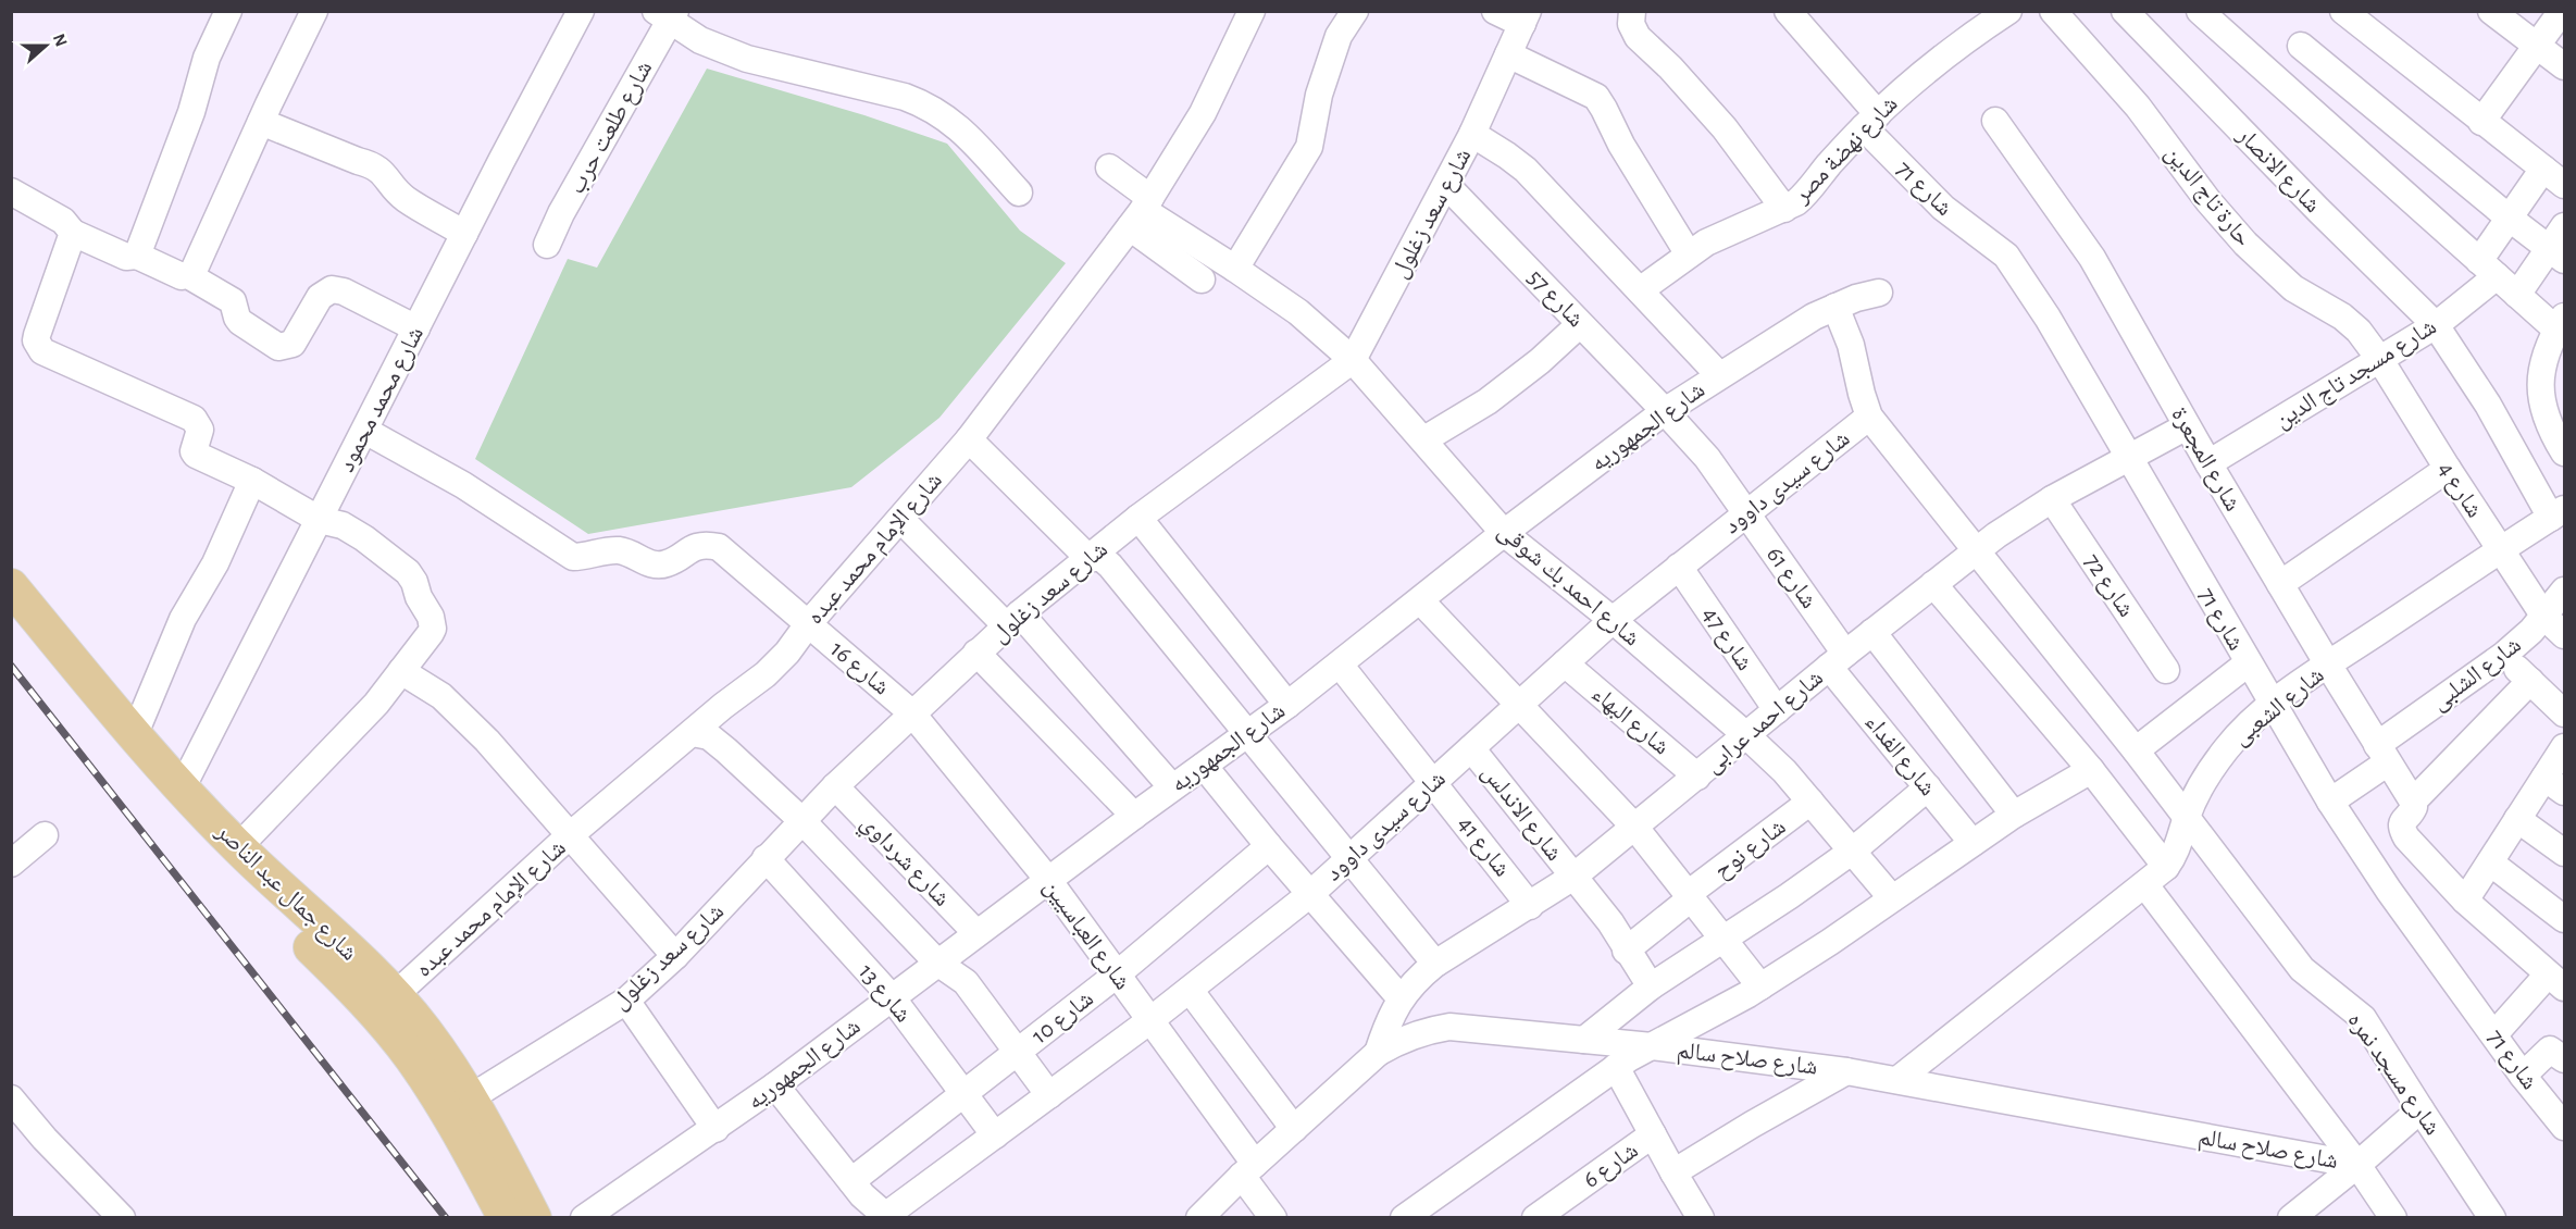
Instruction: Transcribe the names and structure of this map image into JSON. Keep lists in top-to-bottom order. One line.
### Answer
{"streets":{"main road":["شارع جمال عبد الناصر"],"street":["شارع طلعت حرب","شارع نهضة مصر","شارع الانصار","شارع 71","حارة تاج الدين","شارع سعد زغلول","شارع 57","شارع مسجد تاج الدين","شارع محمد محمود","شارع الجمهوريه","شارع المجعرة","شارع سيدى داوود","شارع 4","شارع الإمام محمد عبده","شارع 61","شارع احمد بك شوقى","شارع 72","شارع 47","شارع 16","شارع الشلبى","شارع الشعبى","شارع البهاء","شارع احمد عرابى","شارع الفداء","شارع الاندلس","شارع 41","شارع نوح","شارع شرداوي","شارع العباسيين","شارع 13","شارع 10","شارع صلاح سالم","شارع مسجد نمره","شارع 6"]},"crossings":[["شارع نهضة مصر","شارع 71"],["شارع الانصار","شارع مسجد تاج الدين"],["شارع الانصار","شارع الشعبى"],["شارع 71","شارع الشلبى"],["شارع 71","شارع الشعبى"],["شارع 71","شارع احمد عرابى"],["حارة تاج الدين","شارع مسجد تاج الدين"],["حارة تاج الدين","شارع 4"],["شارع سعد زغلول","شارع 57"],["شارع سعد زغلول","شارع احمد بك شوقى"],["شارع سعد زغلول","شارع 16"],["شارع سعد زغلول","شارع شرداوي"],["شارع سعد زغلول","شارع جمال عبد الناصر"],["شارع سعد زغلول","شارع العباسيين"],["شارع سعد زغلول","شارع 13"],["شارع 57","شارع الجمهوريه"],["شارع 57","شارع 61"],["شارع مسجد تاج الدين","شارع المجعرة"],["شارع مسجد تاج الدين","شارع 4"],["شارع محمد محمود","شارع 16"],["شارع محمد محمود","شارع جمال عبد الناصر"],["شارع الجمهوريه","شارع 61"],["شارع الجمهوريه","شارع احمد بك شوقى"],["شارع الجمهوريه","شارع 41"],["شارع الجمهوريه","شارع شرداوي"],["شارع الجمهوريه","شارع العباسيين"],["شارع الجمهوريه","شارع 13"],["شارع المجعرة","شارع الشلبى"],["شارع المجعرة","شارع الشعبى"],["شارع المجعرة","شارع احمد عرابى"],["شارع سيدى داوود","شارع 61"],["شارع سيدى داوود","شارع احمد بك شوقى"],["شارع سيدى داوود","شارع 47"],["شارع سيدى داوود","شارع البهاء"],["شارع سيدى داوود","شارع الاندلس"],["شارع سيدى داوود","شارع 41"],["شارع سيدى داوود","شارع العباسيين"],["شارع سيدى داوود","شارع 13"],["شارع سيدى داوود","شارع مسجد نمره"],["شارع 4","شارع الشلبى"],["شارع 4","شارع الشعبى"],["شارع الإمام محمد عبده","شارع احمد بك شوقى"],["شارع الإمام محمد عبده","شارع 16"],["شارع الإمام محمد عبده","شارع جمال عبد الناصر"],["شارع 61","شارع احمد عرابى"],["شارع 61","شارع الفداء"],["شارع احمد بك شوقى","شارع احمد عرابى"],["شارع احمد بك شوقى","شارع نوح"],["شارع 72","شارع احمد عرابى"],["شارع 47","شارع احمد عرابى"],["شارع 16","شارع العباسيين"],["شارع الشعبى","شارع صلاح سالم"],["شارع الشعبى","شارع مسجد نمره"],["شارع البهاء","شارع احمد عرابى"],["شارع احمد عرابى","شارع الفداء"],["شارع احمد عرابى","شارع الاندلس"],["شارع احمد عرابى","شارع 41"],["شارع احمد عرابى","شارع صلاح سالم"],["شارع احمد عرابى","شارع مسجد نمره"],["شارع الاندلس","شارع نوح"],["شارع العباسيين","شارع 10"],["شارع العباسيين","شارع صلاح سالم"],["شارع 13","شارع 10"]],"north":"right"}
